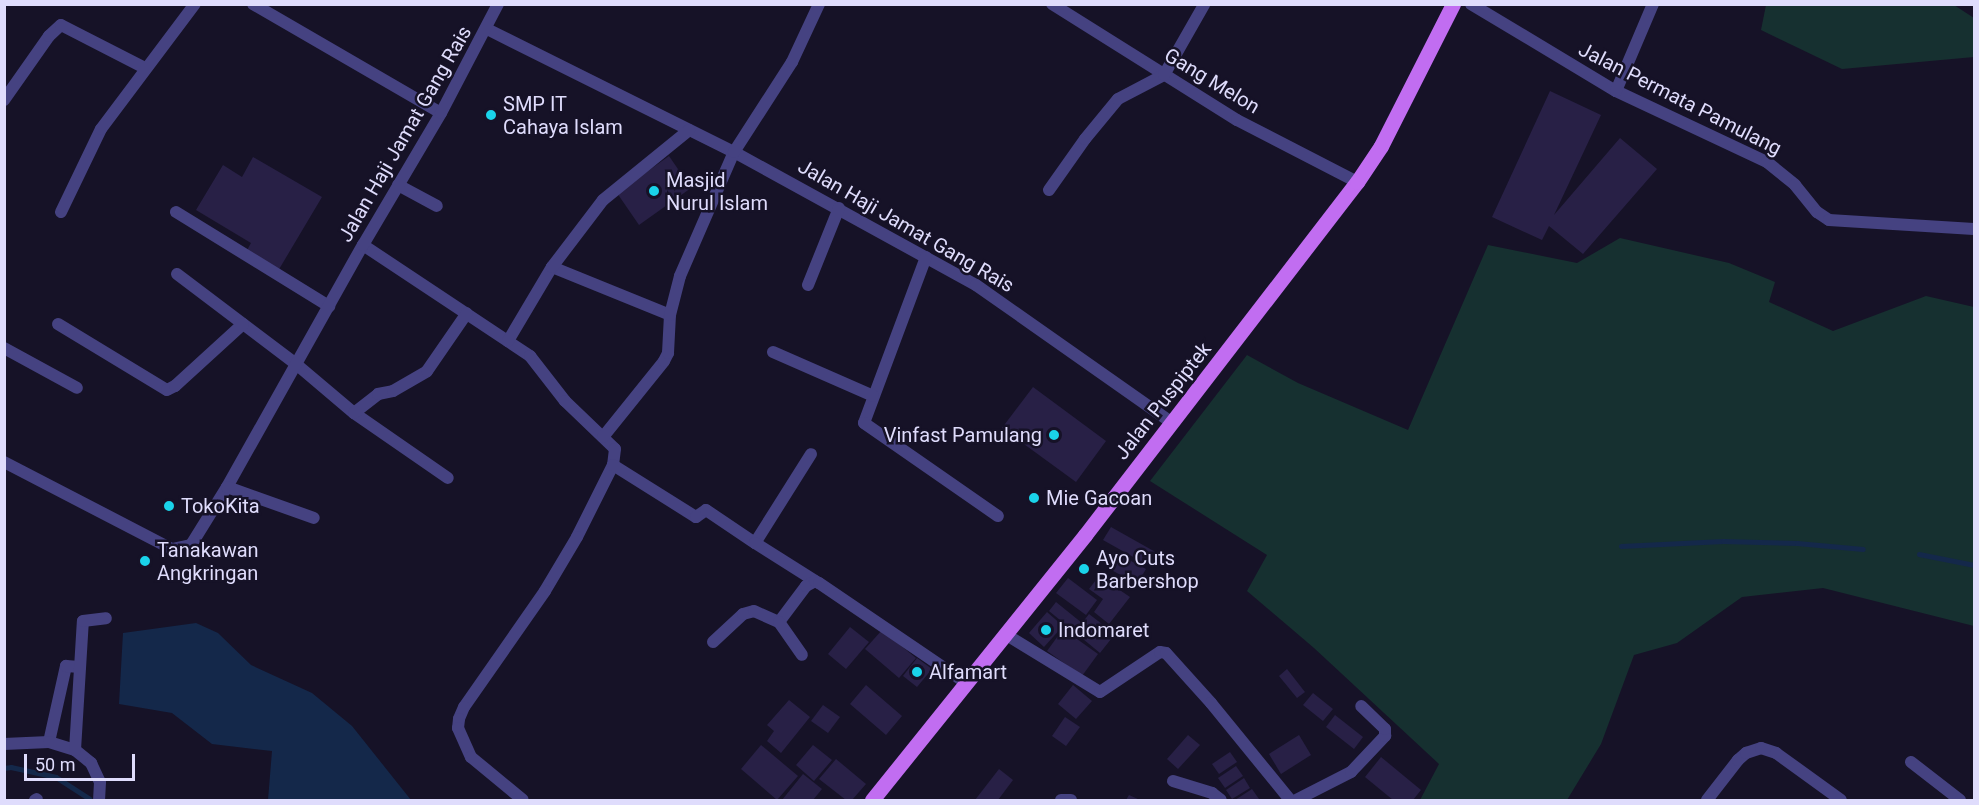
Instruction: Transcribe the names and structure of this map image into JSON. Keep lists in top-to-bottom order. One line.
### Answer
{"streets":{"main road":["Jalan Puspiptek"],"street":["Gang Melon","Jalan Permata Pamulang","Jalan Haji Jamat Gang Rais"]},"crossings":[["Gang Melon","Jalan Puspiptek"],["Jalan Haji Jamat Gang Rais","Jalan Puspiptek"]],"places":["SMP IT Cahaya Islam","Masjid Nurul Islam","Vinfast Pamulang","Mie Gacoan","TokoKita","Tanakawan Angkringan","Ayo Cuts Barbershop","Indomaret","Alfamart"],"scale_bar":"50 m"}
